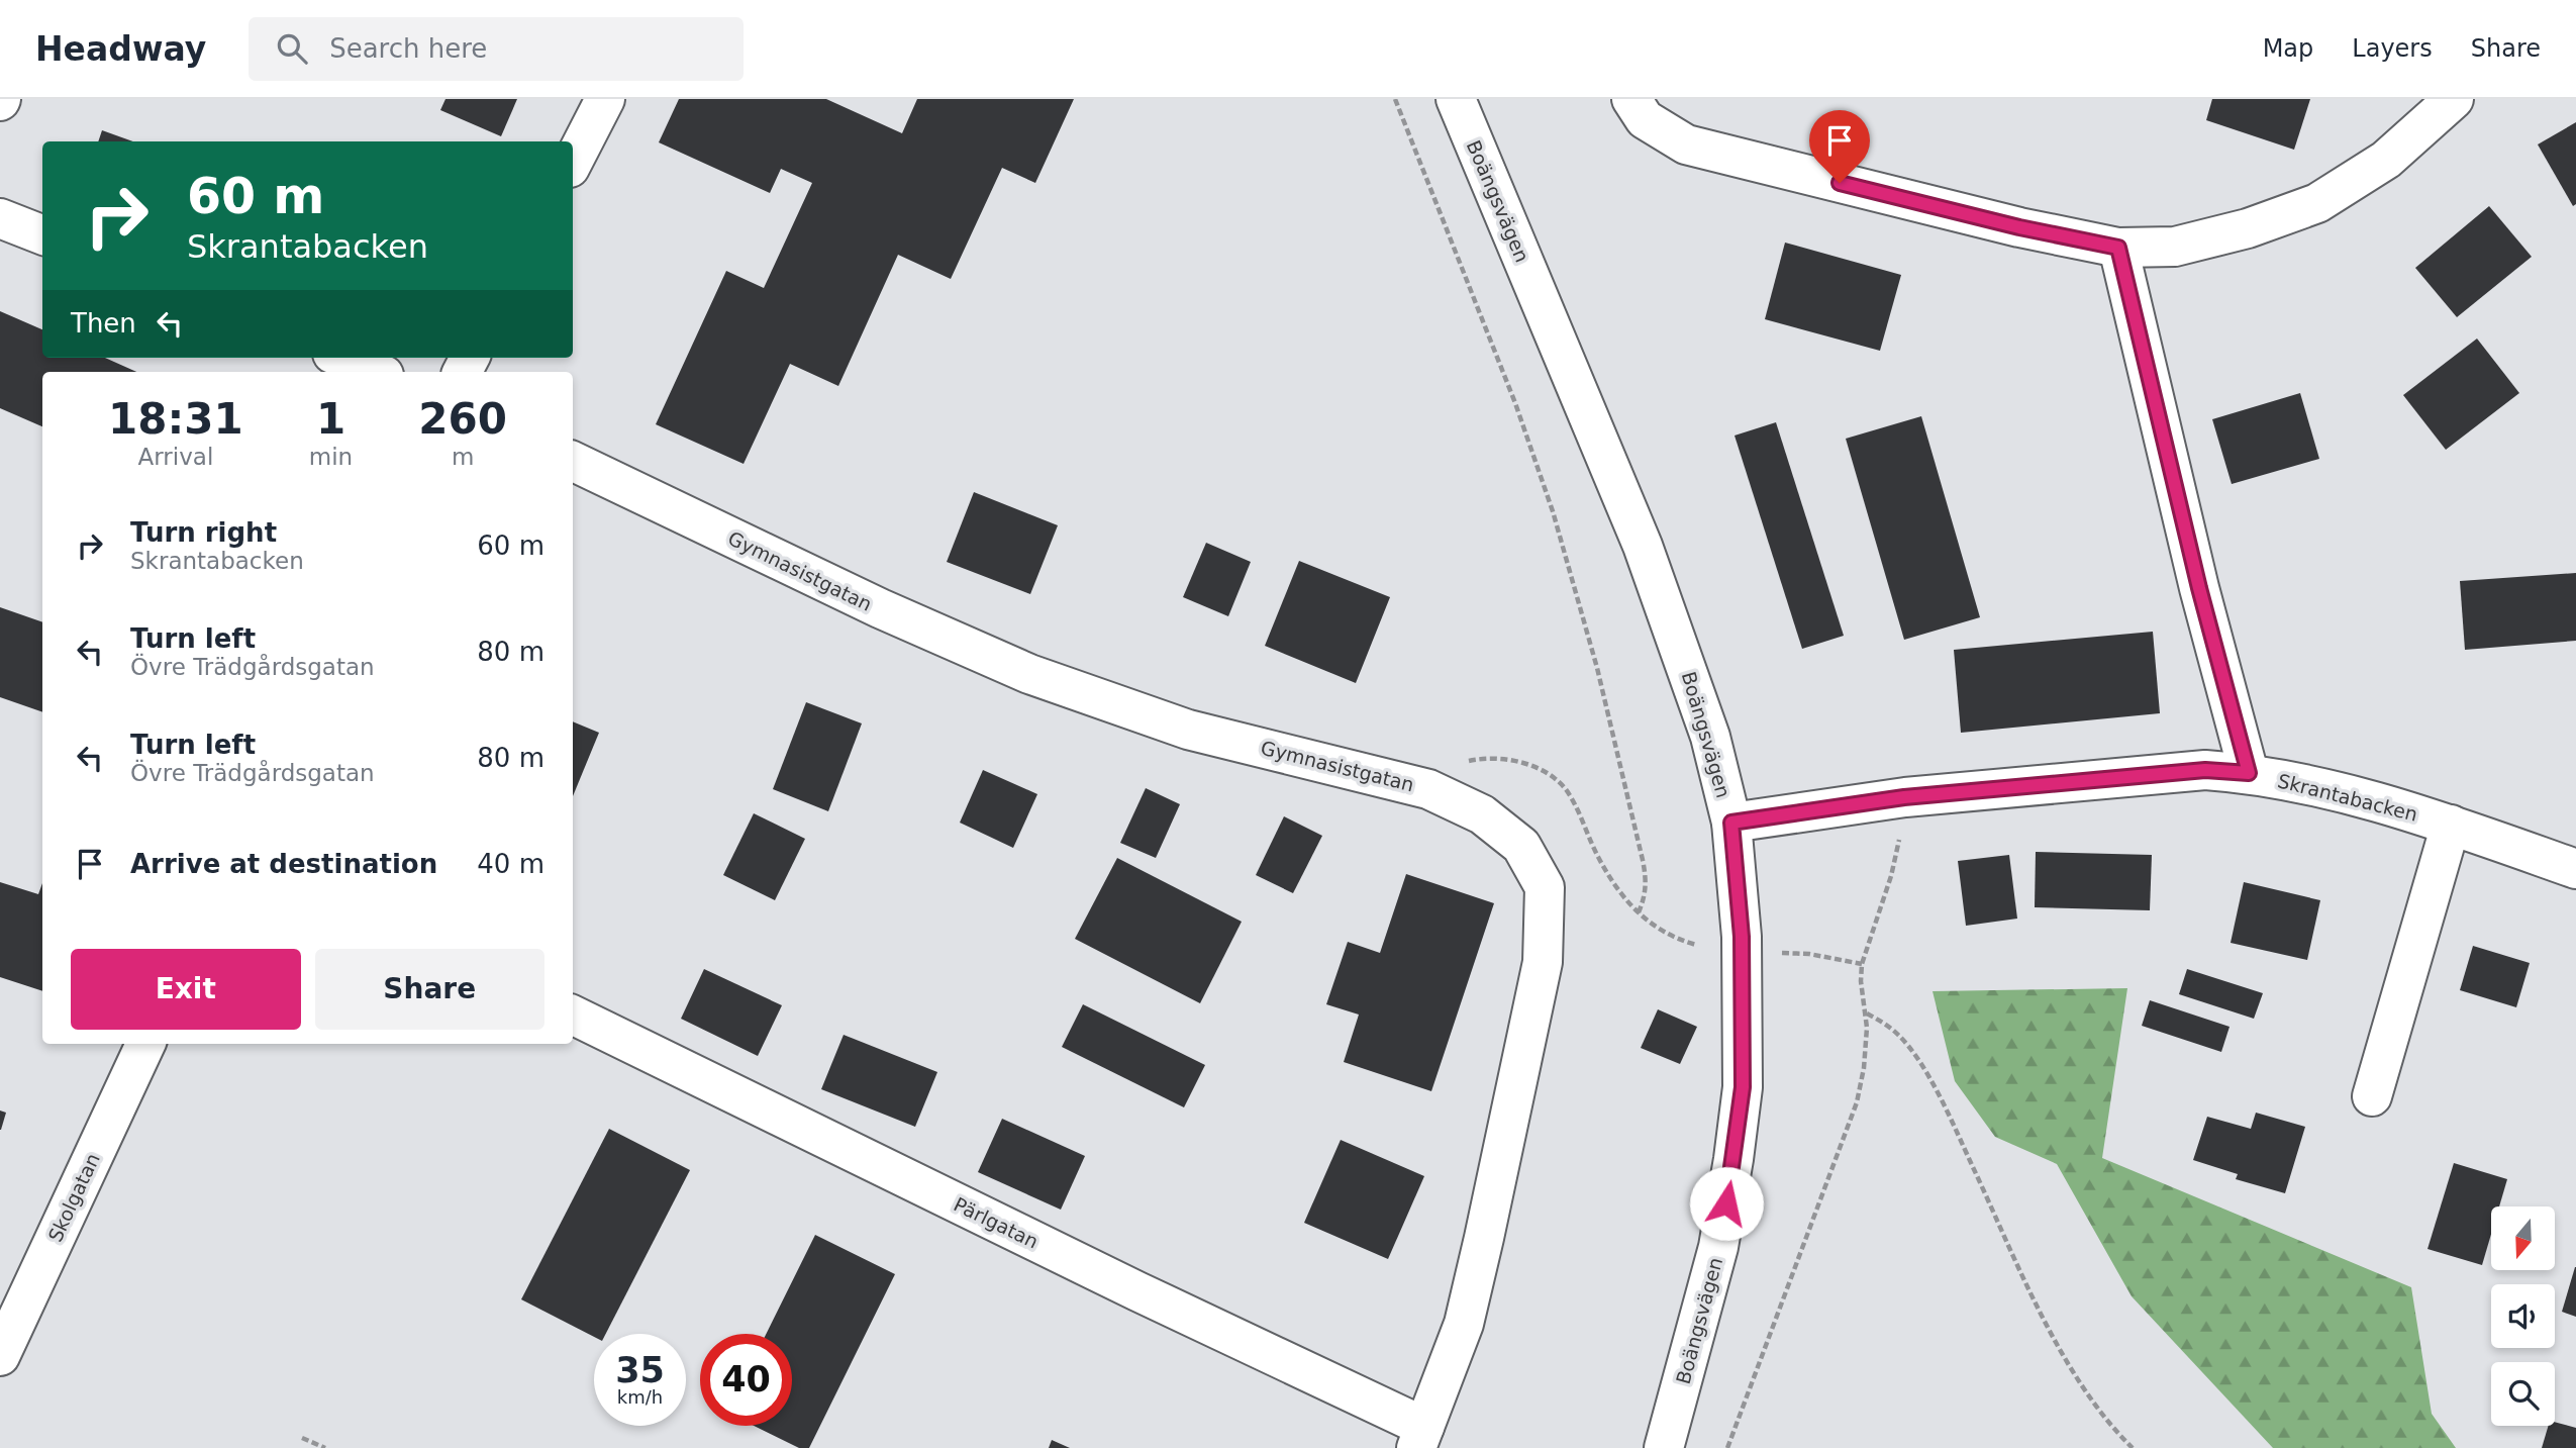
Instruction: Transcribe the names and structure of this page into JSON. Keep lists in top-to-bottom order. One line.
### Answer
{"streets":{"street":["Boängsvägen","Gymnasistgatan","Skrantabacken","Skolgatan","Pärlgatan"]},"crossings":[["Boängsvägen","Skrantabacken"],["Gymnasistgatan","Pärlgatan"]],"north":"bottom","page":{"header":"Headway","search":"Search here","nav":["Map","Layers","Share"],"turn":["60 m","Skrantabacken"],"then":"Then","eta":["18:31","Arrival","1","min","260","m"],"list":[{"name":"Turn right","note":"Skrantabacken","value":"60 m"},{"name":"Turn left","note":"Övre Trädgårdsgatan","value":"80 m"},{"name":"Turn left","note":"Övre Trädgårdsgatan","value":"80 m"},{"name":"Arrive at destination","value":"40 m"}],"buttons":["Exit","Share"],"speed":"35 km/h","limit":"40"}}
